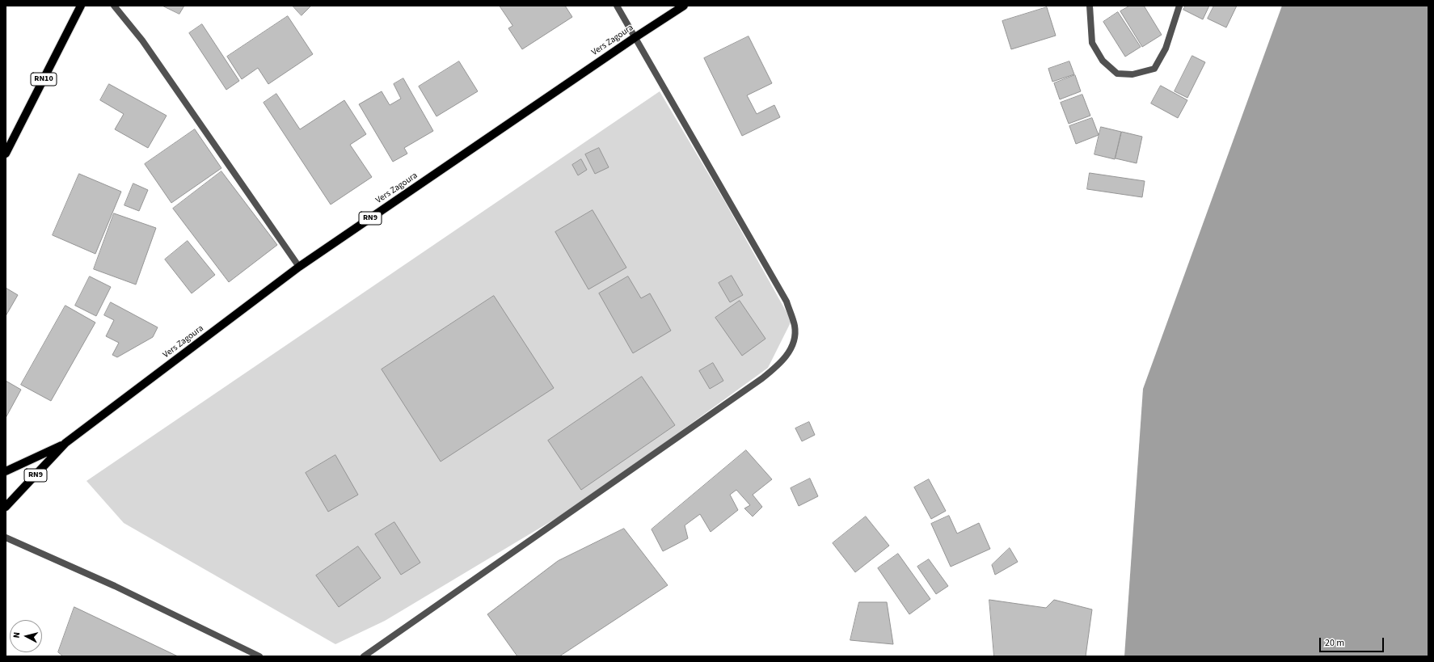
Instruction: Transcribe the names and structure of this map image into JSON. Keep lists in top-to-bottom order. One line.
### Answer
{"streets":{"main road":["Vers Zagoura","RN10","RN9"]},"scale_bar":"20 m","north":"left"}
